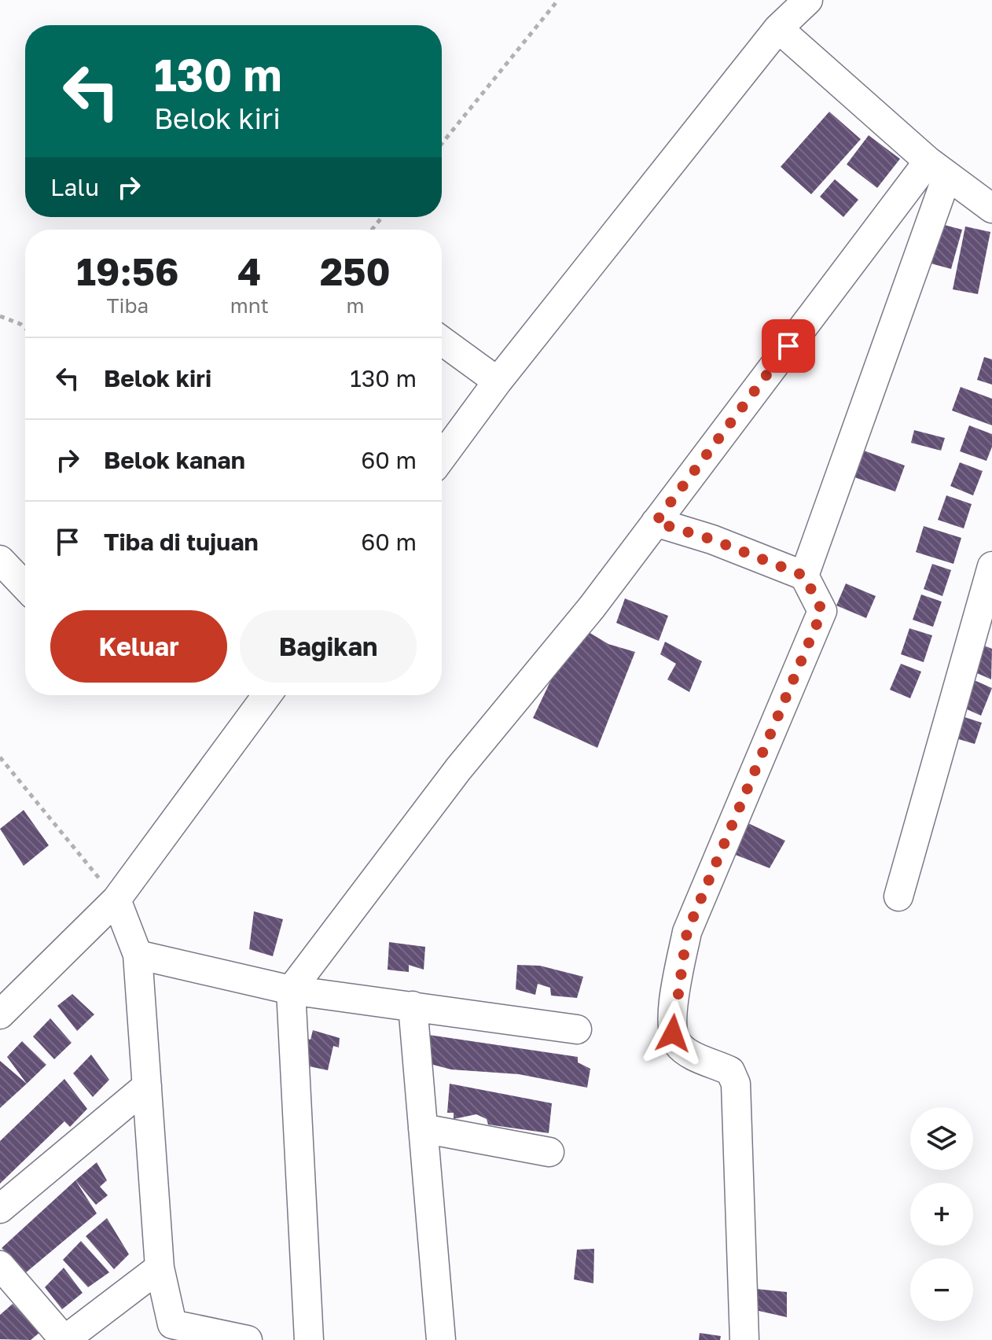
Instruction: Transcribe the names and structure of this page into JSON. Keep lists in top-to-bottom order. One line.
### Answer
{"page":{"turn":["130 m","Belok kiri"],"then":"Lalu","eta":["19:56","Tiba","4","mnt","250","m"],"list":[{"name":"Belok kiri","value":"130 m"},{"name":"Belok kanan","value":"60 m"},{"name":"Tiba di tujuan","value":"60 m"}],"buttons":["Keluar","Bagikan"],"map_buttons":["+","−"]}}
